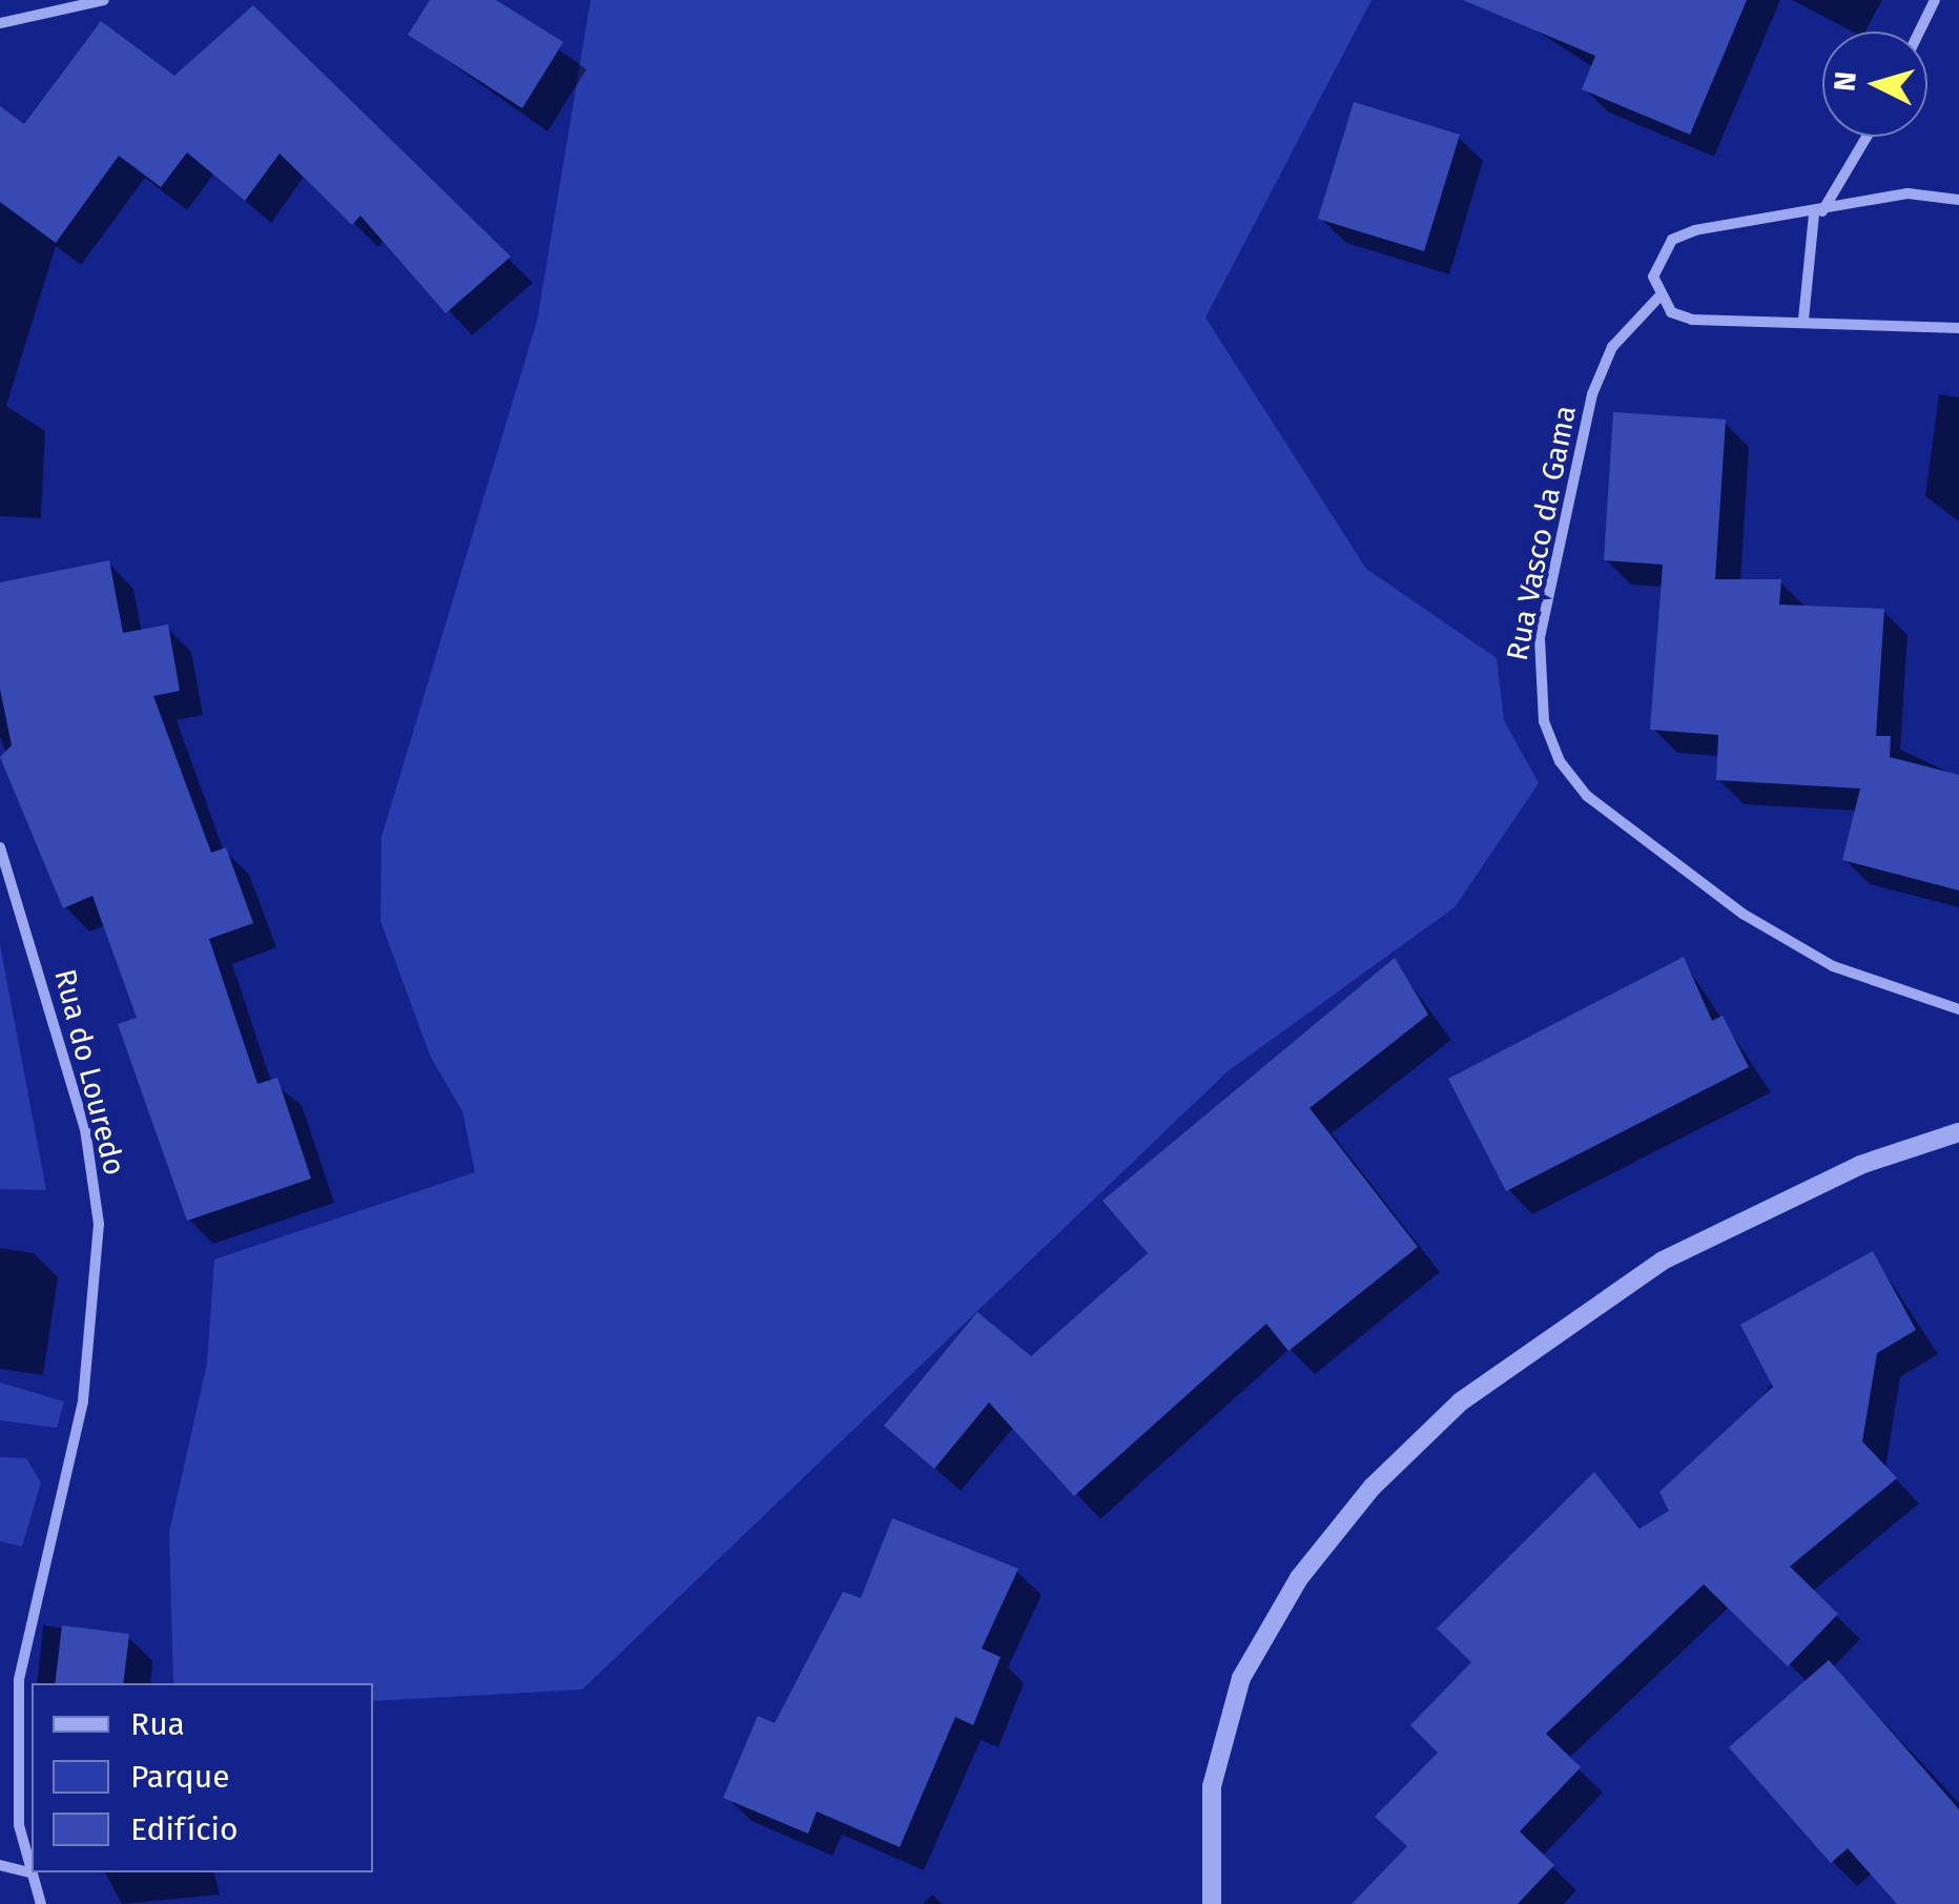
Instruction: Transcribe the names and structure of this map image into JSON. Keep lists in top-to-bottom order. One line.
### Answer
{"streets":{"street":["Rua Vasco da Gama","Rua do Louredo"]},"legend":["Rua","Parque","Edifício"],"north":"left"}
